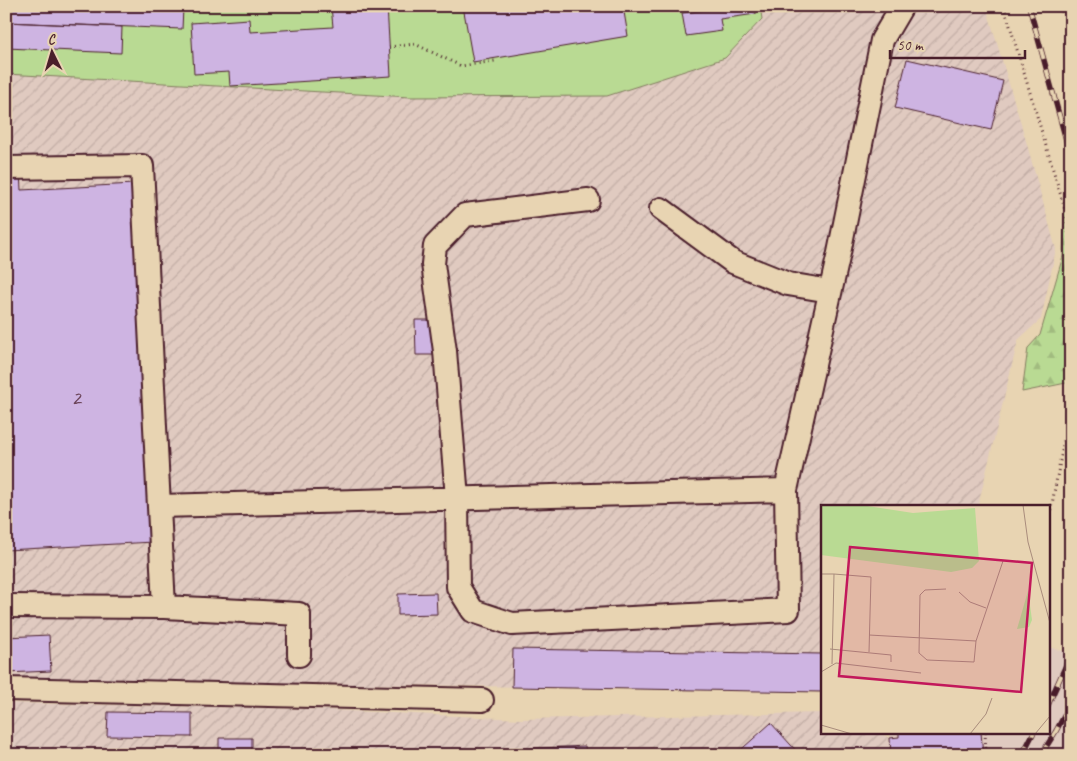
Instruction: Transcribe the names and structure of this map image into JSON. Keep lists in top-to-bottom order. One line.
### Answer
{"house_numbers":["2"],"scale_bar":"50 m","north":"top"}
